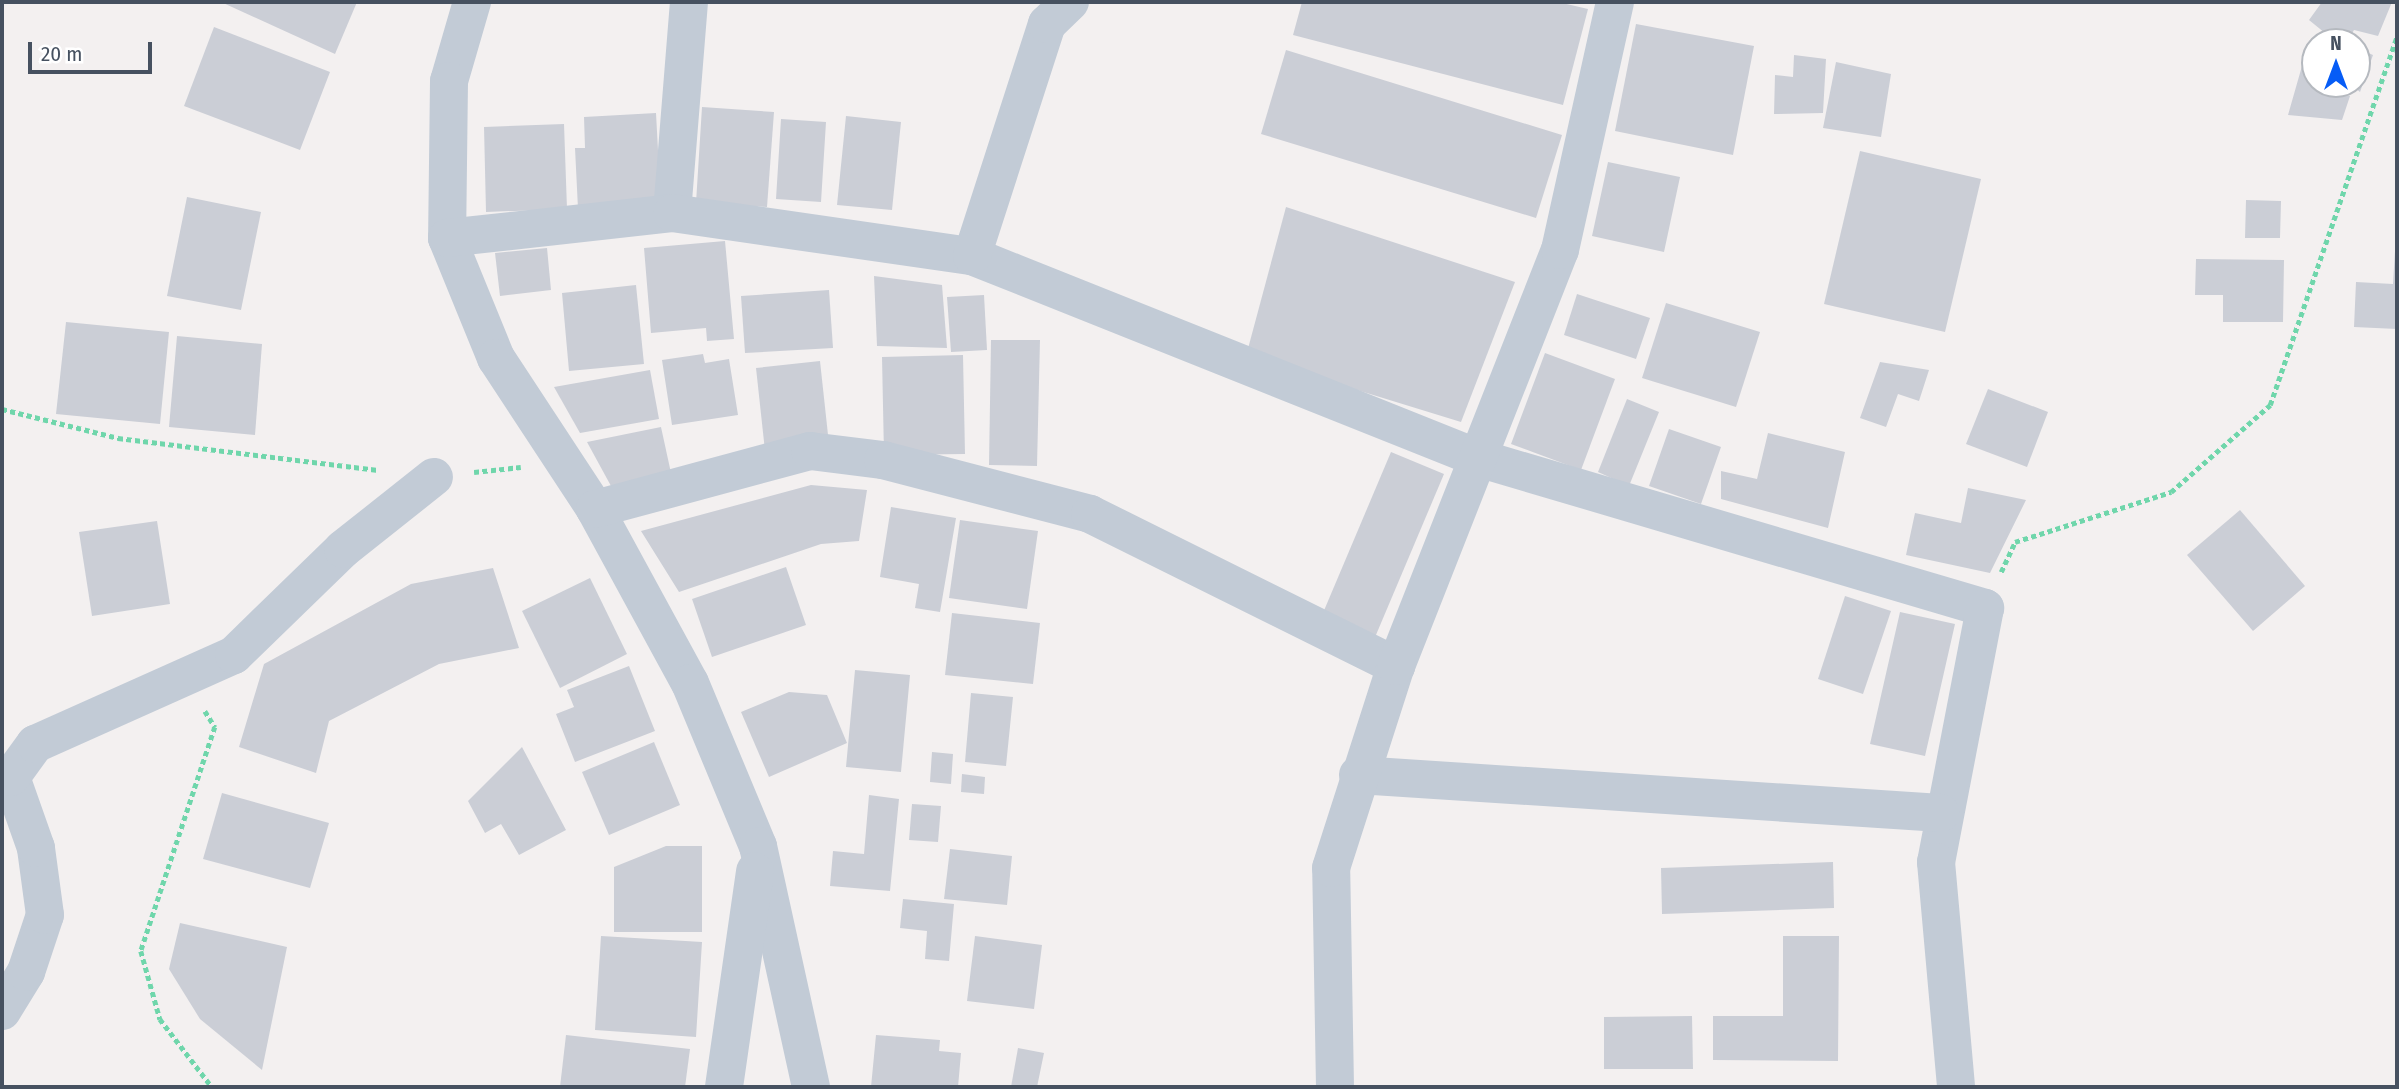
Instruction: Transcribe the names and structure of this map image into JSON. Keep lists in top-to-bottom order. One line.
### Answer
{"scale_bar":"20 m","north":"top"}
